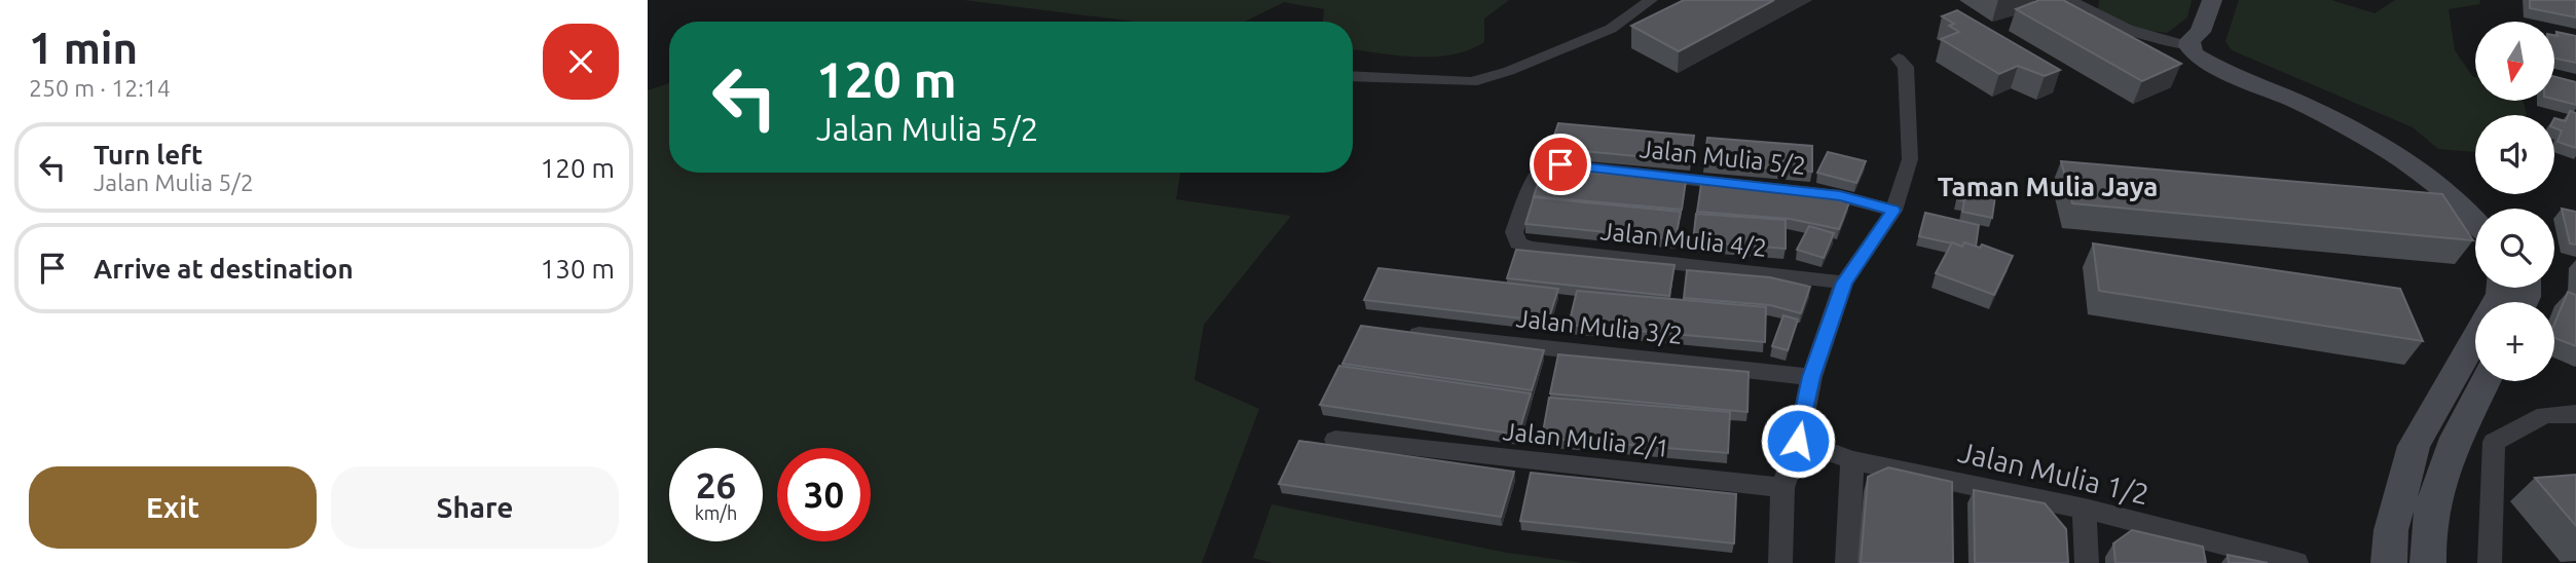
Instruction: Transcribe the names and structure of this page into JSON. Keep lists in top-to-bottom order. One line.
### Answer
{"streets":{"street":["Jalan Mulia 5/2","Jalan Mulia 4/2","Jalan Mulia 3/2","Jalan Mulia 2/1","Jalan Mulia 1/2"]},"crossings":[["Jalan Mulia 5/2","Jalan Mulia 4/2"]],"districts":["Taman Mulia Jaya"],"north":"bottom","page":{"heading":["1 min","250 m · 12:14"],"map_buttons":"+","turn":["120 m","Jalan Mulia 5/2"],"list":[{"name":"Turn left","note":"Jalan Mulia 5/2","value":"120 m"},{"name":"Arrive at destination","value":"130 m"}],"speed":"26 km/h","limit":"30","buttons":["Exit","Share"]}}
